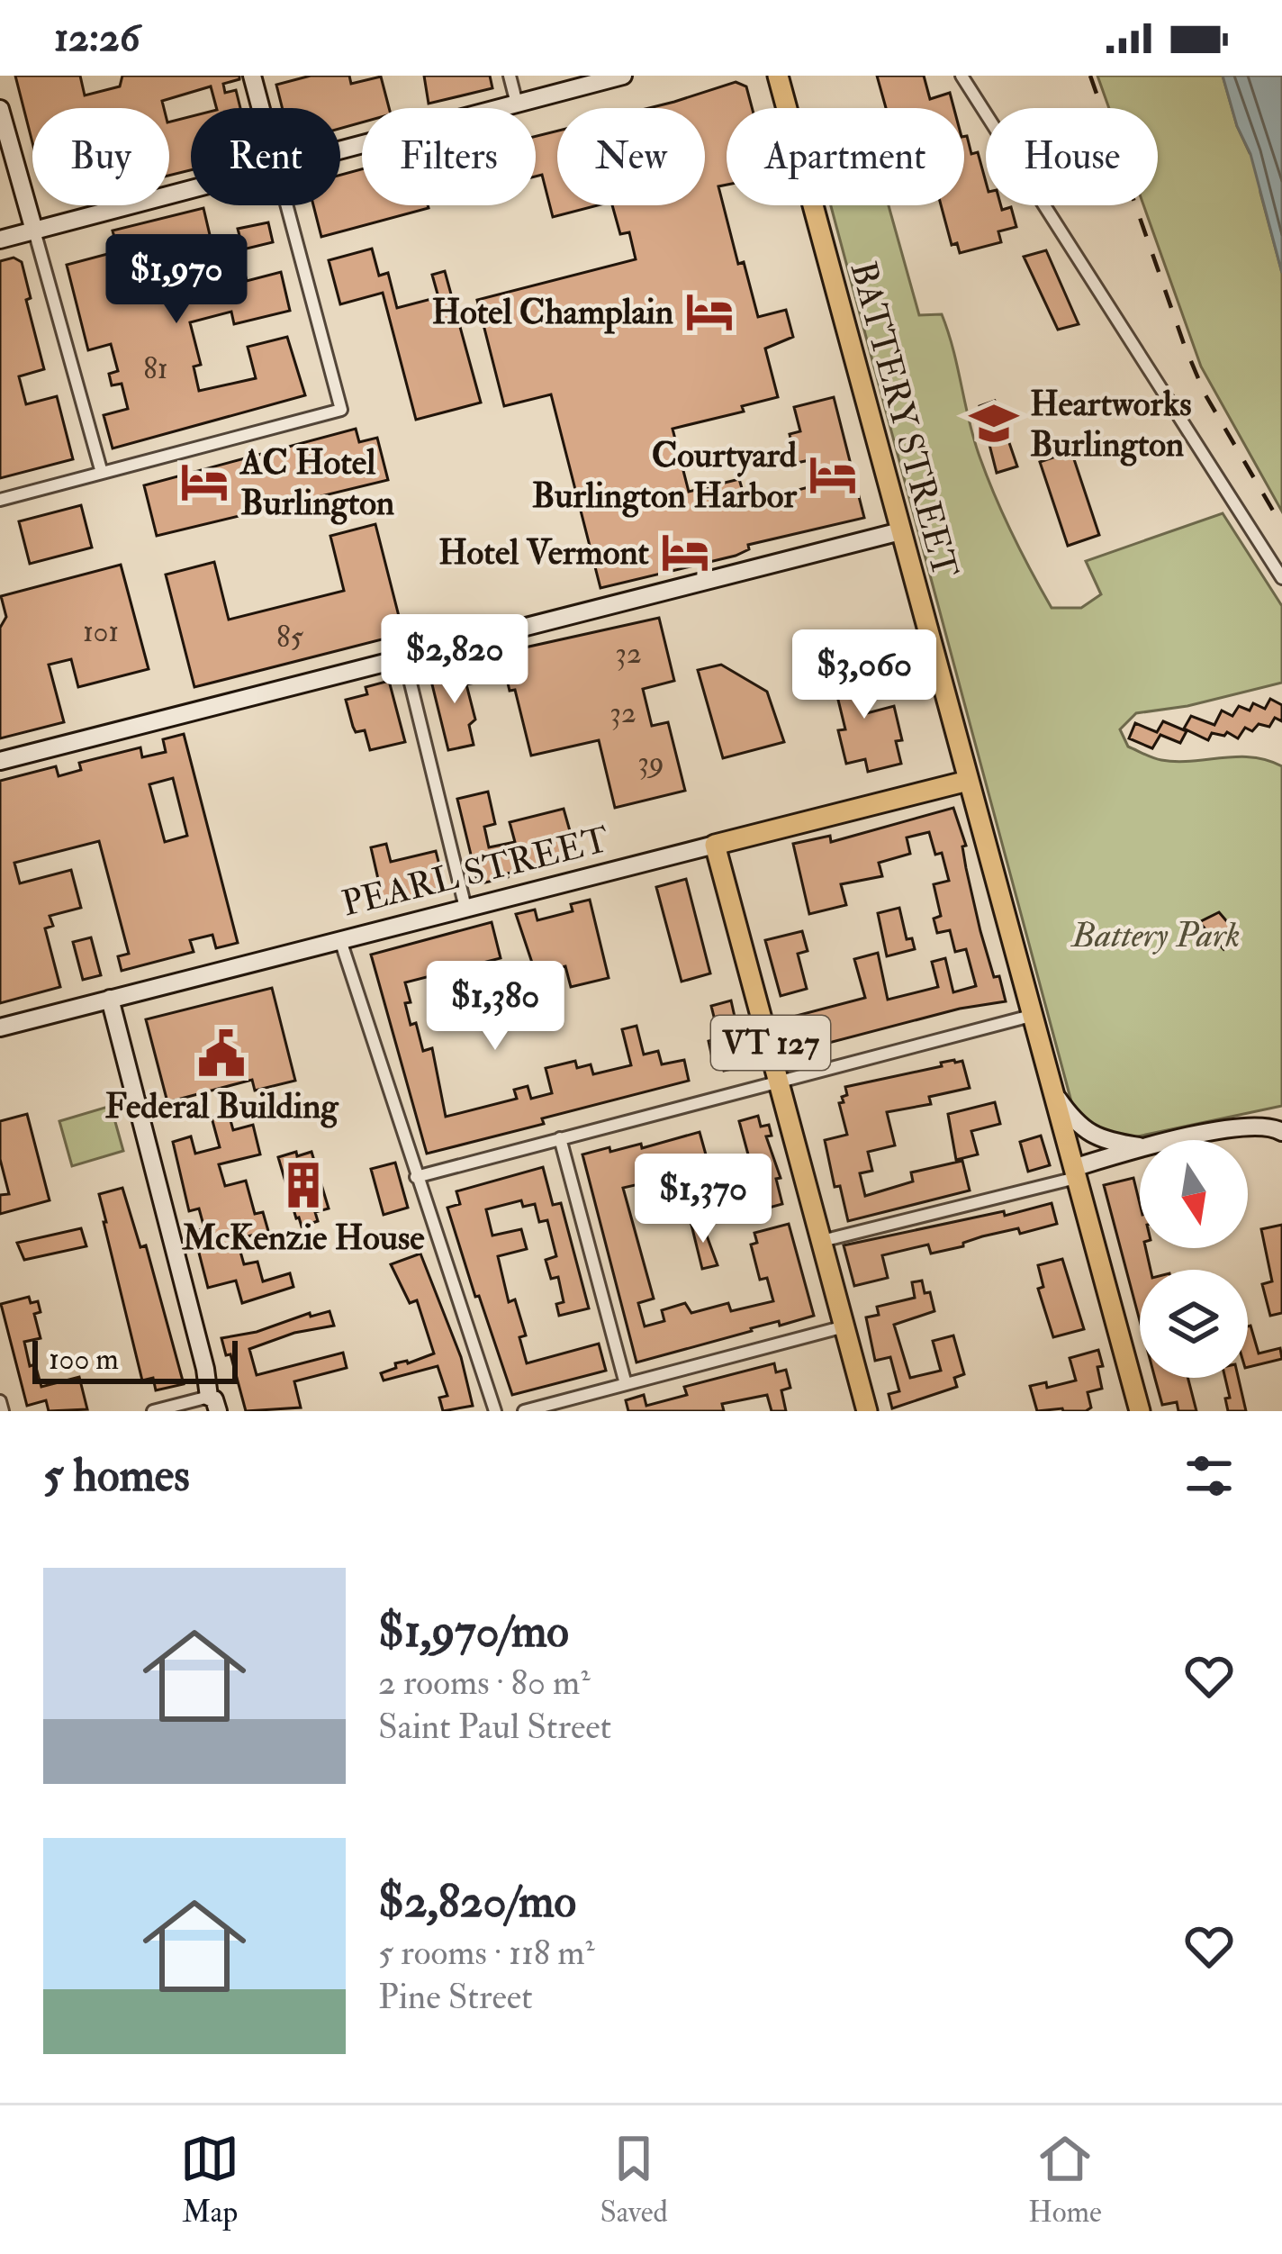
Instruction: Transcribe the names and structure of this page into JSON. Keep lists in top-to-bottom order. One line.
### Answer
{"streets":{"main road":["BATTERY STREET","PEARL STREET","VT 127"]},"crossings":[["BATTERY STREET","PEARL STREET"],["PEARL STREET","VT 127"]],"parks":["Battery Park"],"places":{"hotel":["Hotel Champlain","Courtyard Burlington Harbor","AC Hotel Burlington","Hotel Vermont"],"school or university":["Heartworks Burlington"],"public building":["Federal Building"],"building":["McKenzie House"]},"house_numbers":["81","101","85","32","32","39"],"scale_bar":"100 m","north":"bottom","page":{"status":"12:26","chip":["Buy","Rent","Filters","New","Apartment","House"],"price":["$1,970","$2,820","$3,060","$1,380","$1,370"],"scale":"100 m","heading":"5 homes","list":[{"name":"$1,970/mo","note":"2 rooms · 80 m² · Saint Paul Street"},{"name":"$2,820/mo","note":"5 rooms · 118 m² · Pine Street"}],"tabs":["Map","Saved","Home"]}}
